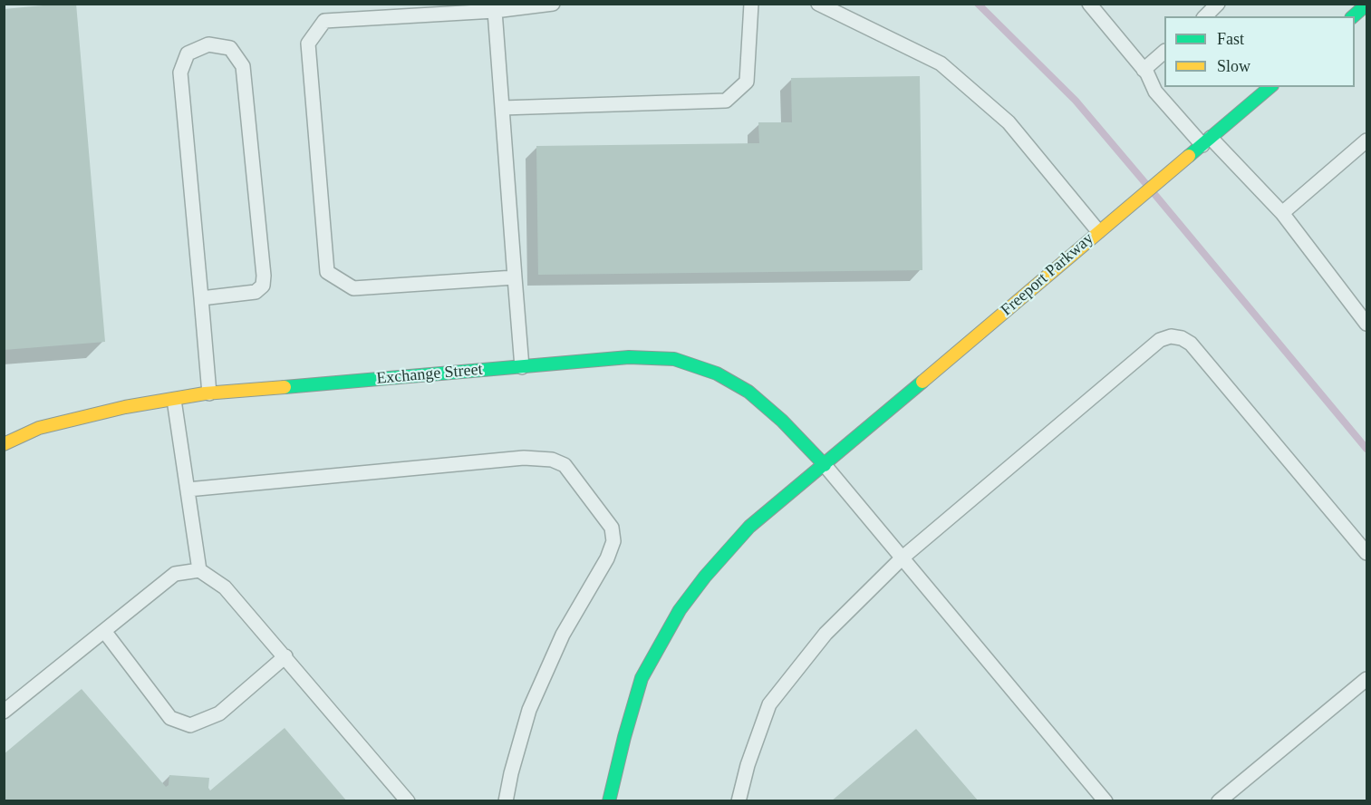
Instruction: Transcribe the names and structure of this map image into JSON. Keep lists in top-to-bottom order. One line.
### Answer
{"streets":{"main road":["Freeport Parkway","Exchange Street"]},"crossings":[["Freeport Parkway","Exchange Street"]],"legend":["Fast","Slow"]}
